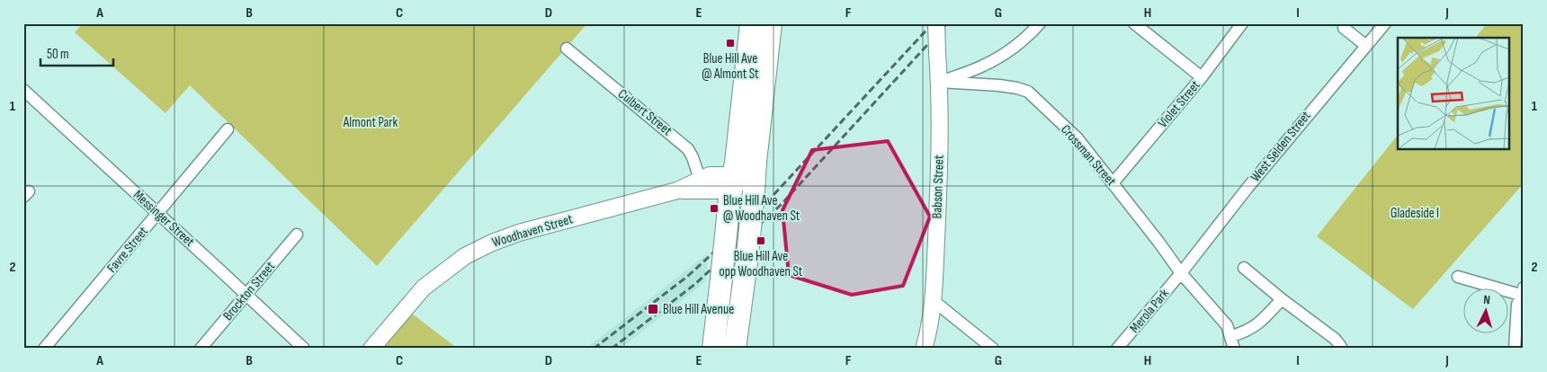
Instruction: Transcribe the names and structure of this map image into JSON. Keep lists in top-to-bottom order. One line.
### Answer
{"streets":{"street":["Violet Street","Culbert Street","West Selden Street","Crossman Street","Babson Street","Messinger Street","Woodhaven Street","Favre Street","Brockton Street","Merola Park"]},"crossings":[["Violet Street","Crossman Street"],["Culbert Street","Woodhaven Street"],["West Selden Street","Crossman Street"],["West Selden Street","Merola Park"],["Crossman Street","Babson Street"],["Crossman Street","Merola Park"],["Messinger Street","Favre Street"],["Messinger Street","Brockton Street"]],"parks":["Almont Park","Gladeside I"],"places":{"transit":["Blue Hill Ave @ Almont St","Blue Hill Ave @ Woodhaven St","Blue Hill Ave opp Woodhaven St","Blue Hill Avenue"]},"scale_bar":"50 m","north":"top","grid":{"columns":["A","B","C","D","E","F","G","H","I","J"],"rows":["1","2"]}}
